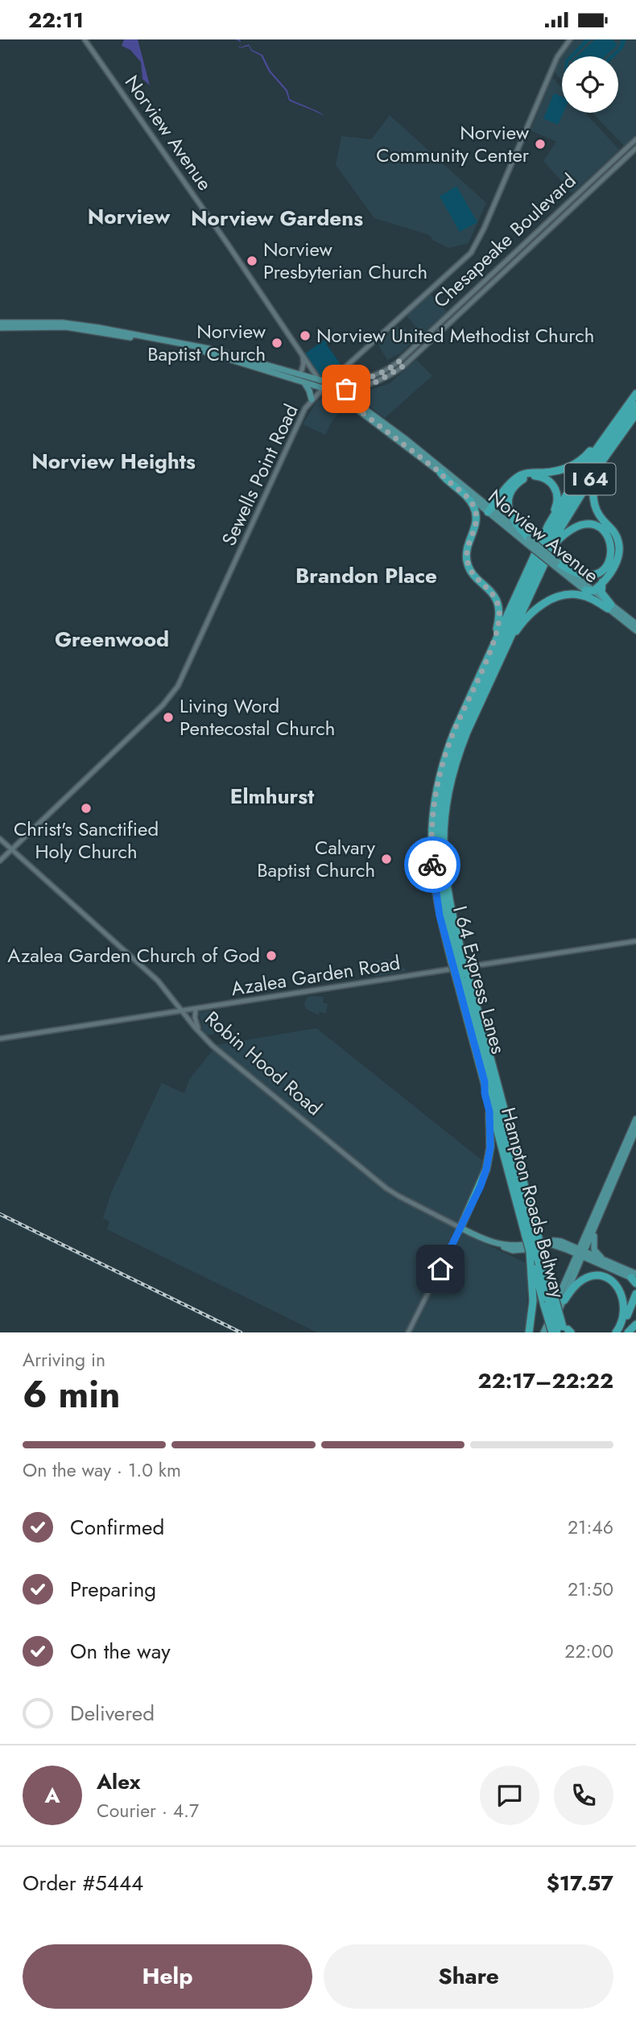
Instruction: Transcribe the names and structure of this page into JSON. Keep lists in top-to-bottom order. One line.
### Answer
{"streets":{"highway":["I 64","I 64 Express Lanes","Hampton Roads Beltway"],"main road":["Norview Avenue","Chesapeake Boulevard","Sewells Point Road","Azalea Garden Road","Robin Hood Road"]},"crossings":[["Norview Avenue","Chesapeake Boulevard"],["Norview Avenue","Sewells Point Road"],["Chesapeake Boulevard","Sewells Point Road"],["Sewells Point Road","Robin Hood Road"],["Azalea Garden Road","Robin Hood Road"],["I 64 Express Lanes","Hampton Roads Beltway"],["Robin Hood Road","Hampton Roads Beltway"]],"districts":["Norview","Norview Gardens","Norview Heights","Brandon Place","Greenwood","Elmhurst"],"places":["Norview Community Center","Norview Presbyterian Church","Norview United Methodist Church","Norview Baptist Church","Living Word Pentecostal Church","Christ's Sanctified Holy Church","Calvary Baptist Church","Azalea Garden Church of God"],"page":{"status":"22:11","heading":["6 min","Arriving in","22:17–22:22"],"panel":["Alex","Courier · 4.7","Order #5444","$17.57"],"bar":"On the way · 1.0 km","list":[["Confirmed","21:46"],["Preparing","21:50"],["On the way","22:00"],"Delivered"],"round":"A","buttons":["Help","Share"]}}
